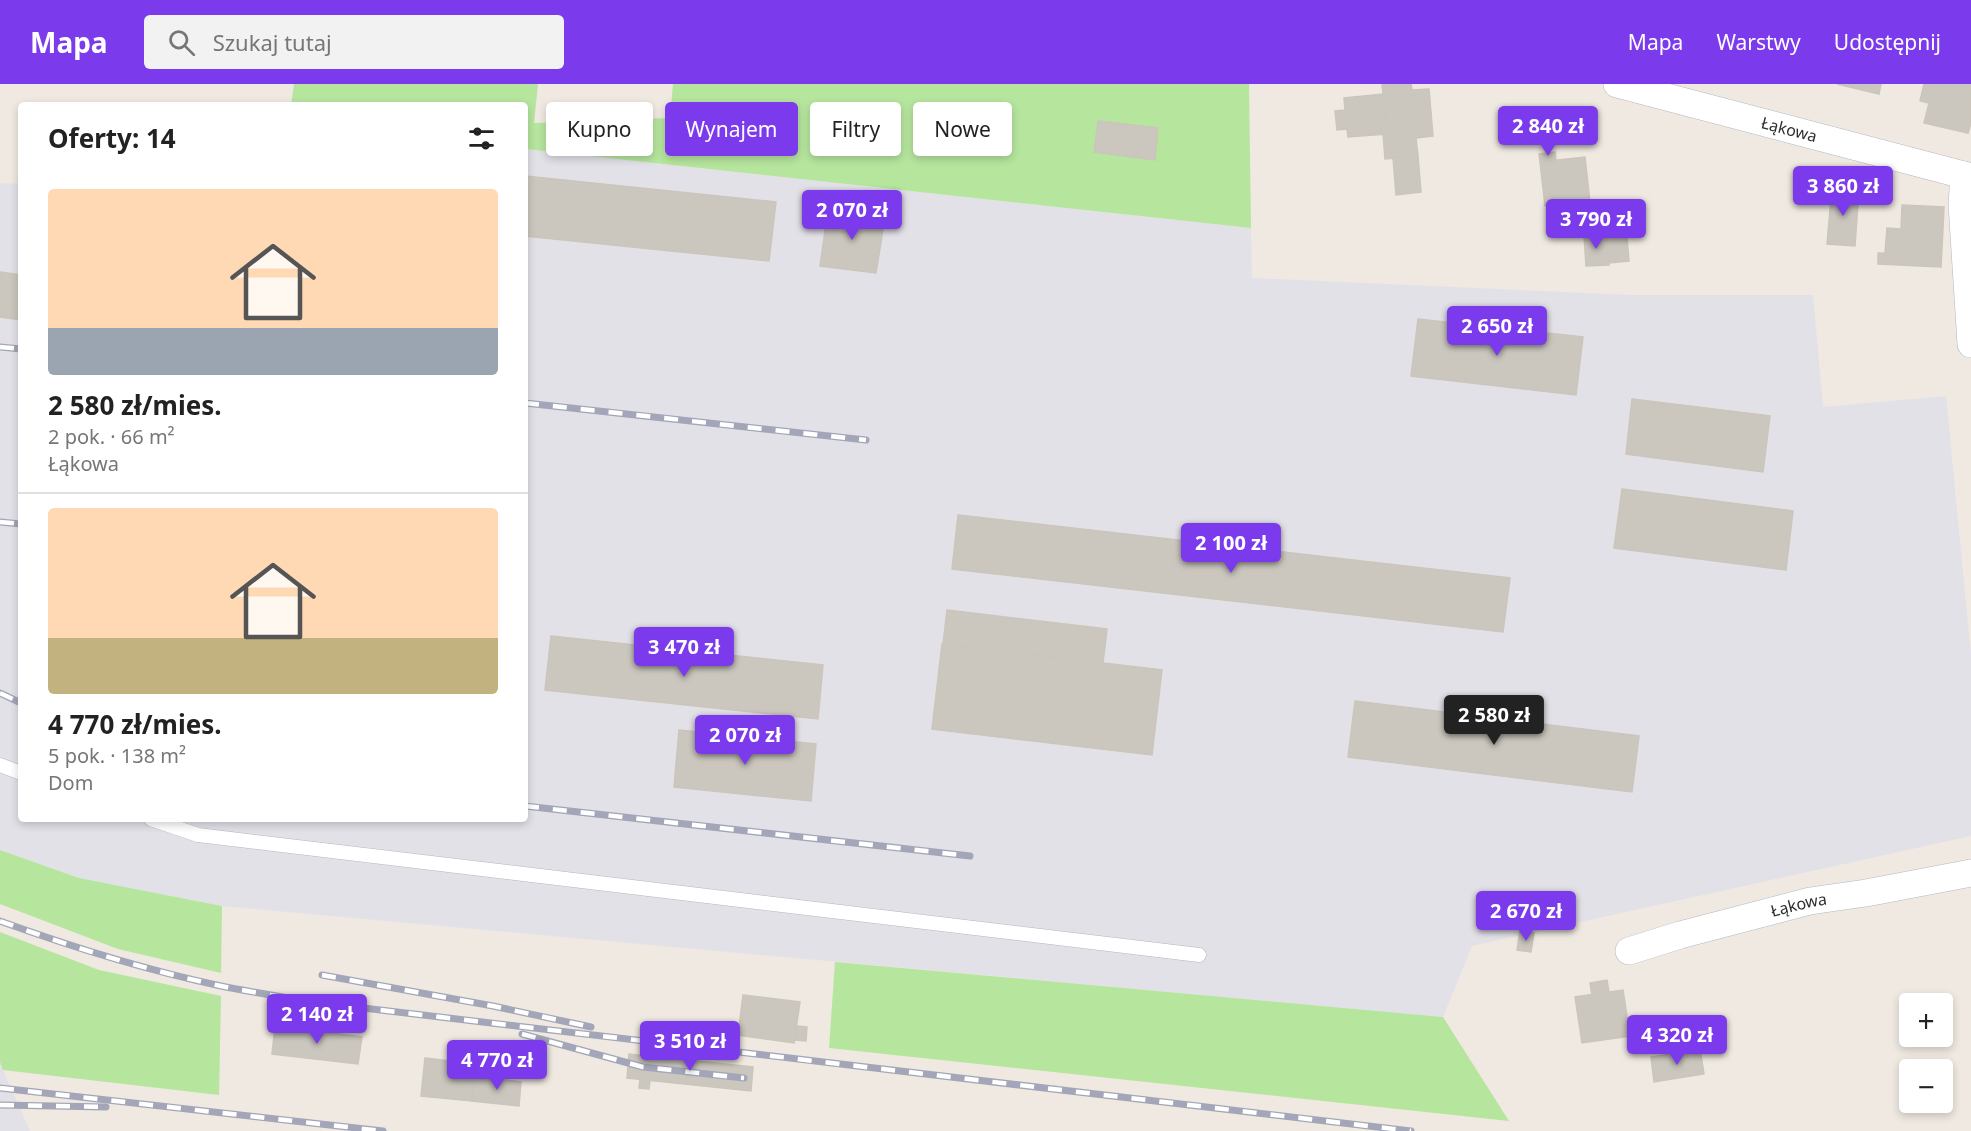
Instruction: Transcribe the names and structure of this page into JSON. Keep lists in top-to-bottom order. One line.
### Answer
{"streets":{"street":["Łąkowa"]},"page":{"header":"Mapa","search":"Szukaj tutaj","nav":["Mapa","Warstwy","Udostępnij"],"chip":["Kupno","Wynajem","Filtry","Nowe"],"heading":"Oferty: 14","price":["2 840 zł","3 860 zł","2 070 zł","3 790 zł","2 650 zł","2 100 zł","3 470 zł","2 580 zł","2 070 zł","2 670 zł","2 140 zł","4 320 zł","3 510 zł","4 770 zł"],"list":[{"name":"2 580 zł/mies.","note":"2 pok. · 66 m² · Łąkowa"},{"name":"4 770 zł/mies.","note":"5 pok. · 138 m² · Dom"}],"map_buttons":["+","−"]}}
